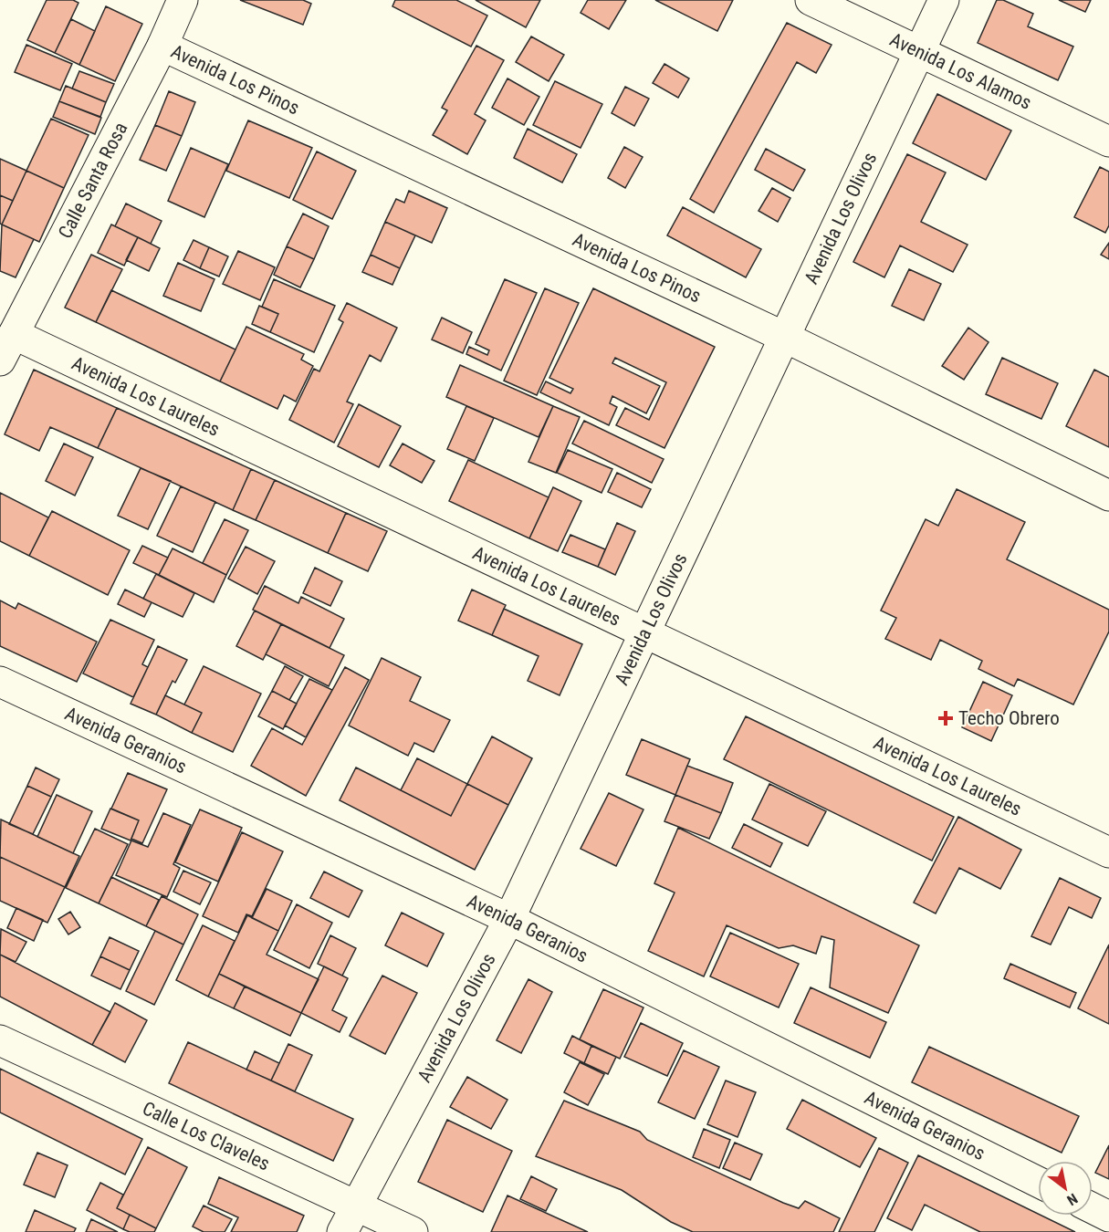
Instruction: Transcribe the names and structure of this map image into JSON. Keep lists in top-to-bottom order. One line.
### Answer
{"streets":{"street":["Avenida Los Alamos","Avenida Los Pinos","Calle Santa Rosa","Avenida Los Olivos","Avenida Los Laureles","Avenida Geranios","Calle Los Claveles"]},"crossings":[["Avenida Los Alamos","Avenida Los Olivos"],["Avenida Los Pinos","Calle Santa Rosa"],["Avenida Los Pinos","Avenida Los Olivos"],["Calle Santa Rosa","Avenida Los Laureles"],["Avenida Los Olivos","Avenida Los Laureles"],["Avenida Los Olivos","Avenida Geranios"],["Avenida Los Olivos","Calle Los Claveles"]],"places":{"health":["Techo Obrero"]},"north":"bottom right"}
